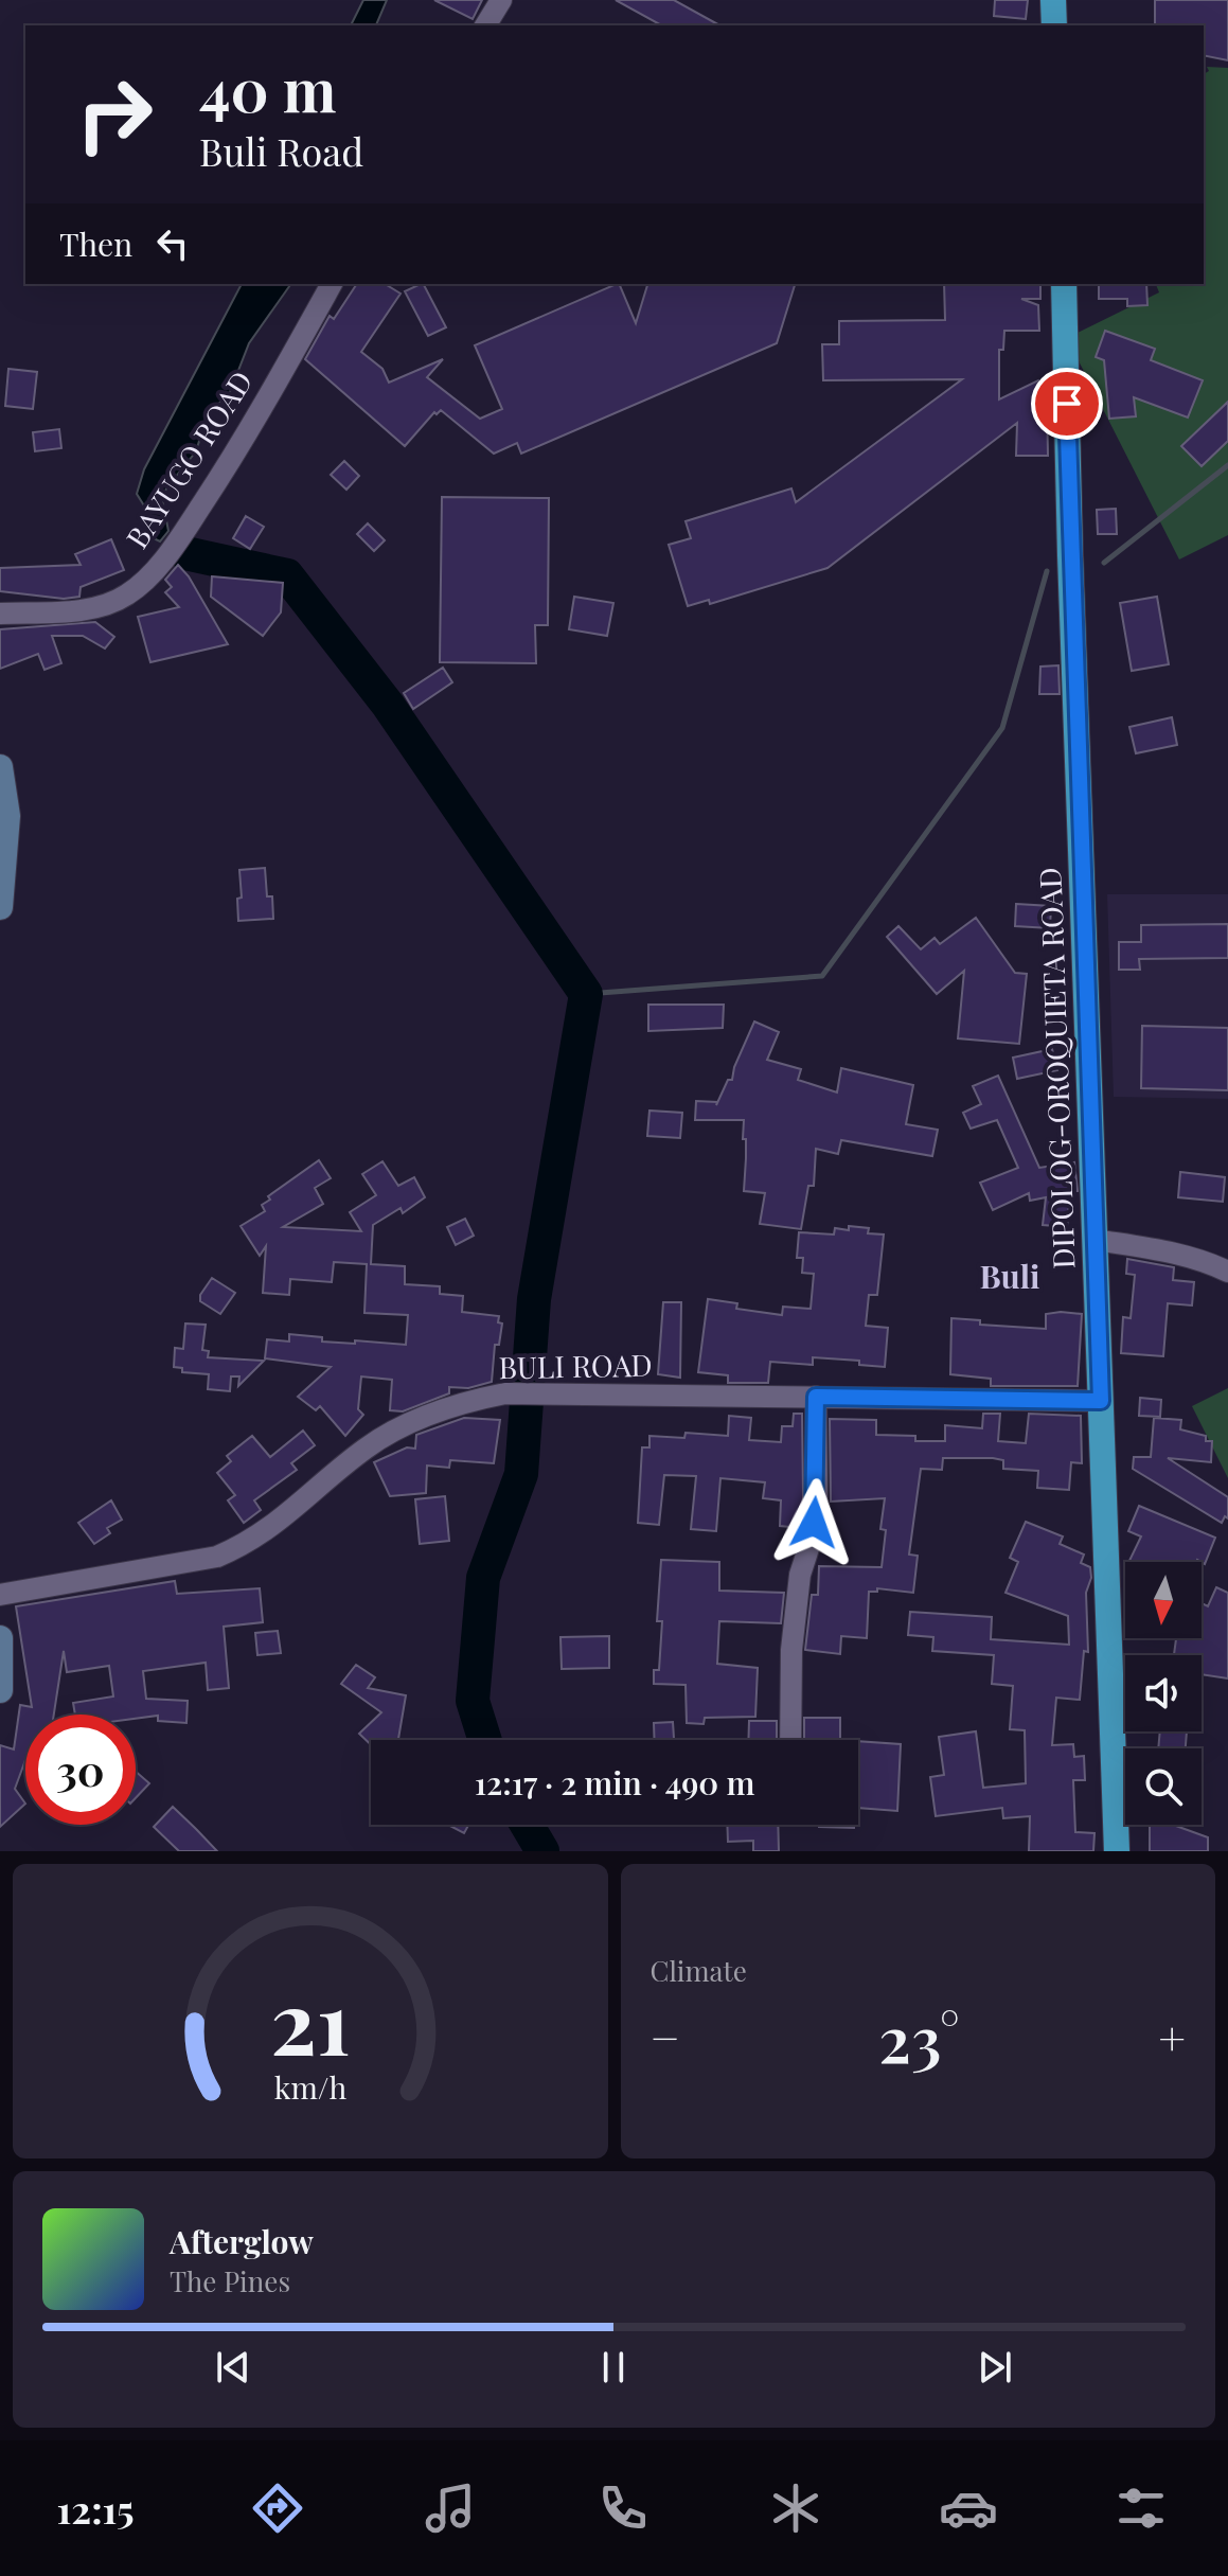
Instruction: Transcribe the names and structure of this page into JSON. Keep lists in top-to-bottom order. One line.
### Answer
{"streets":{"highway":["DIPOLOG-OROQUIETA ROAD"],"street":["BAYUGO ROAD","BULI ROAD"]},"crossings":[["DIPOLOG-OROQUIETA ROAD","BULI ROAD"]],"districts":["Buli"],"north":"bottom","page":{"turn":["40 m","Buli Road"],"then":"Then","limit":"30","trip":"12:17 · 2 min · 490 m","tile":"Climate","heat":["−","23°","+"],"song":["Afterglow","The Pines"],"tabs":"12:15","gauge":["21","km/h"]}}
